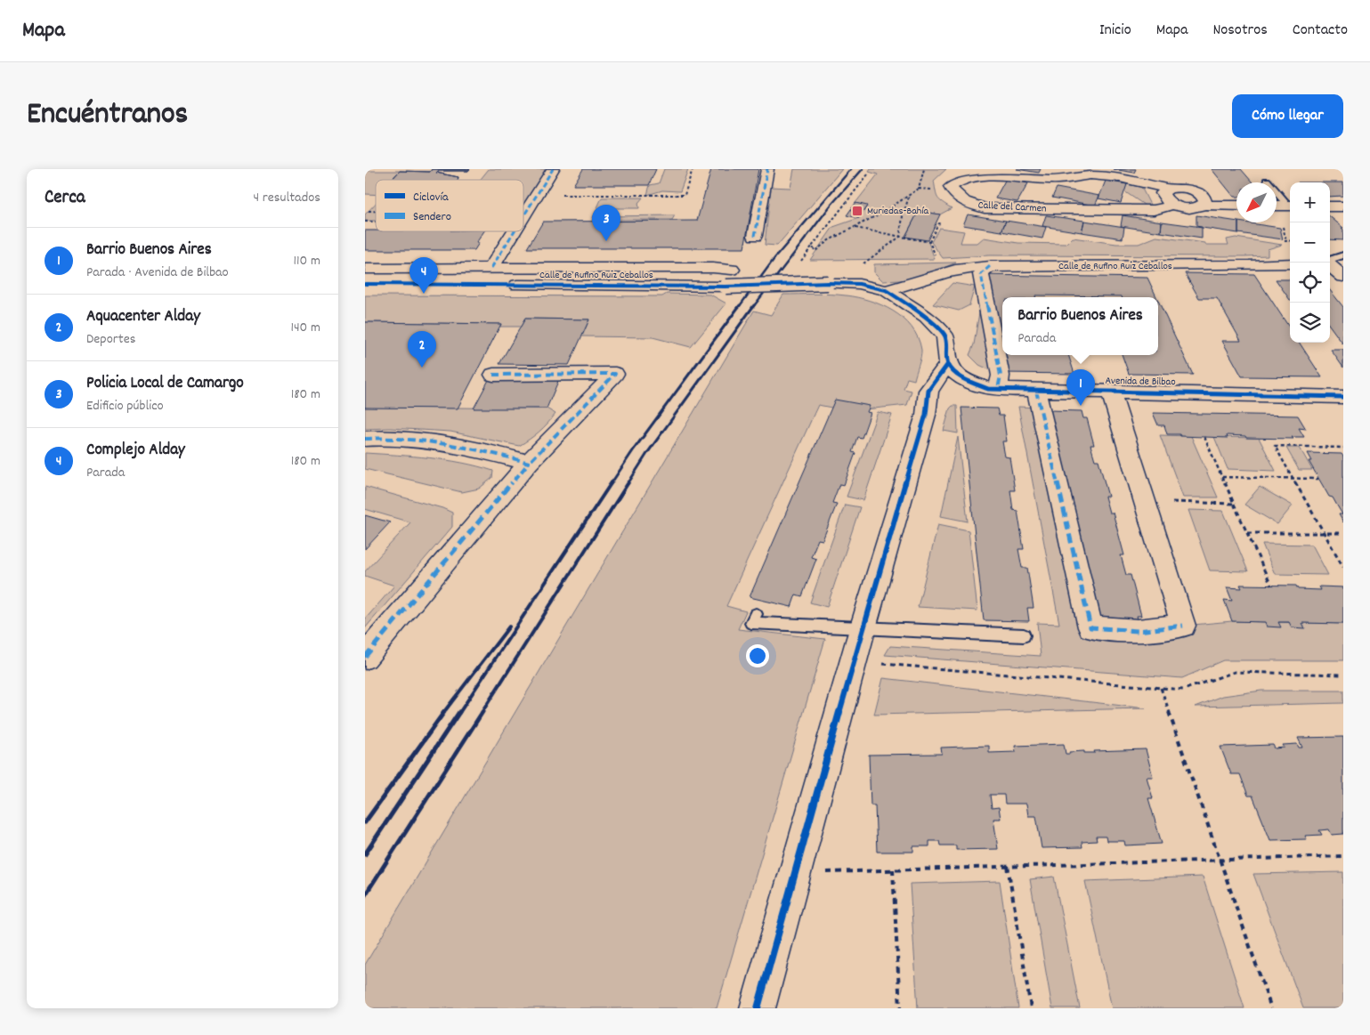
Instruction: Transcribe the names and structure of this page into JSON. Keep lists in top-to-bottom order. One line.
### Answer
{"streets":{"street":["Calle del Carmen","Calle de Rufino Ruiz Ceballos","Avenida de Bilbao"]},"places":{"transit":["Muriedas-Bahía"]},"legend":["Ciclovía","Sendero"],"north":"bottom left","page":{"header":"Mapa","nav":["Inicio","Mapa","Nosotros","Contacto"],"title":"Encuéntranos","buttons":"Cómo llegar","heading":["Cerca","4 resultados"],"map_buttons":["+","−"],"pins":["3","4","2","1"],"list":[{"mark":"1","name":"Barrio Buenos Aires","note":"Parada · Avenida de Bilbao","value":"110 m"},{"mark":"2","name":"Aquacenter Alday","note":"Deportes","value":"140 m"},{"mark":"3","name":"Policia Local de Camargo","note":"Edificio público","value":"180 m"},{"mark":"4","name":"Complejo Alday","note":"Parada","value":"180 m"}],"popup":["Barrio Buenos Aires","Parada"]}}
